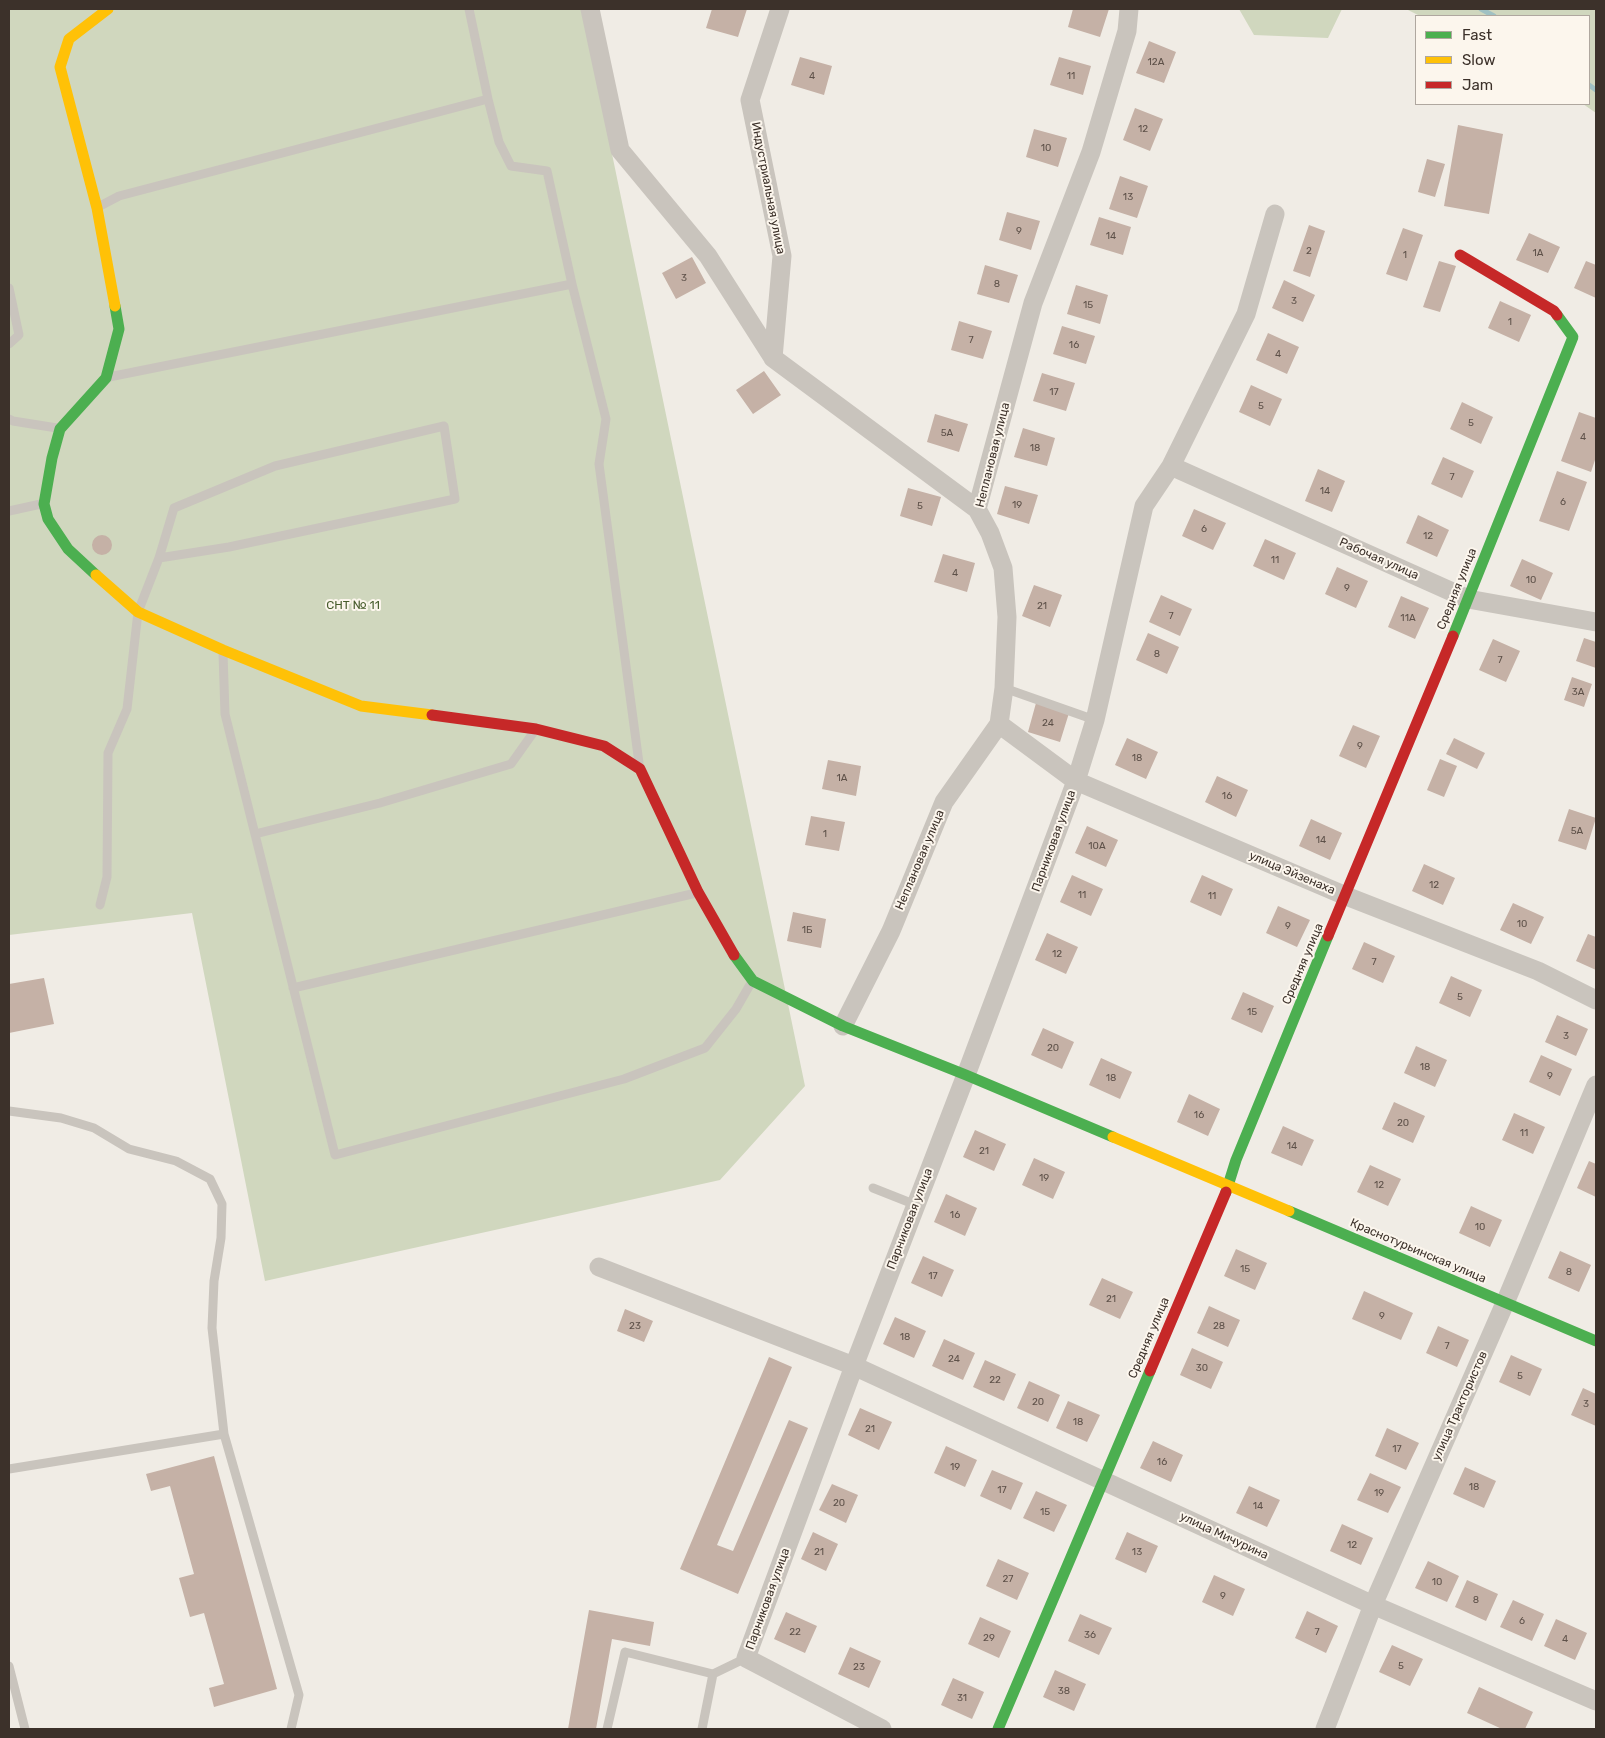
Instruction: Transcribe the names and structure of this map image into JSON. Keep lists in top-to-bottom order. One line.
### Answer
{"streets":{"street":["Индустриальная улица","Неплановая улица","Рабочая улица","Средняя улица","Парниковая улица","улица Эйзенаха","Краснотурьинская улица","улица Трактористов","улица Мичурина"]},"crossings":[["Неплановая улица","улица Эйзенаха"],["Неплановая улица","Краснотурьинская улица"],["Рабочая улица","Средняя улица"],["Рабочая улица","Парниковая улица"],["Средняя улица","улица Эйзенаха"],["Средняя улица","Краснотурьинская улица"],["Средняя улица","улица Мичурина"],["Парниковая улица","улица Эйзенаха"],["Парниковая улица","Краснотурьинская улица"],["Парниковая улица","улица Мичурина"],["Краснотурьинская улица","улица Трактористов"],["улица Трактористов","улица Мичурина"]],"parks":["СНТ № 11"],"house_numbers":["12А","4","11","12","10","13","9","14","2","1А","1","3","8","3","15","1","7","16","4","17","5","5","5А","4","18","7","14","6","19","5","6","12","11","4","10","9","21","7","11А","8","7","3А","24","9","18","1А","16","5А","1","14","10А","12","11","11","10","9","1Б","12","7","5","15","3","20","18","9","18","16","20","11","14","21","19","12","16","10","15","8","17","21","9","23","28","18","7","24","30","5","22","20","3","18","21","17","16","19","18","17","19","20","14","15","12","21","13","27","10","9","8","6","22","7","36","29","4","5","23","38","31"],"legend":["Fast","Slow","Jam"]}
